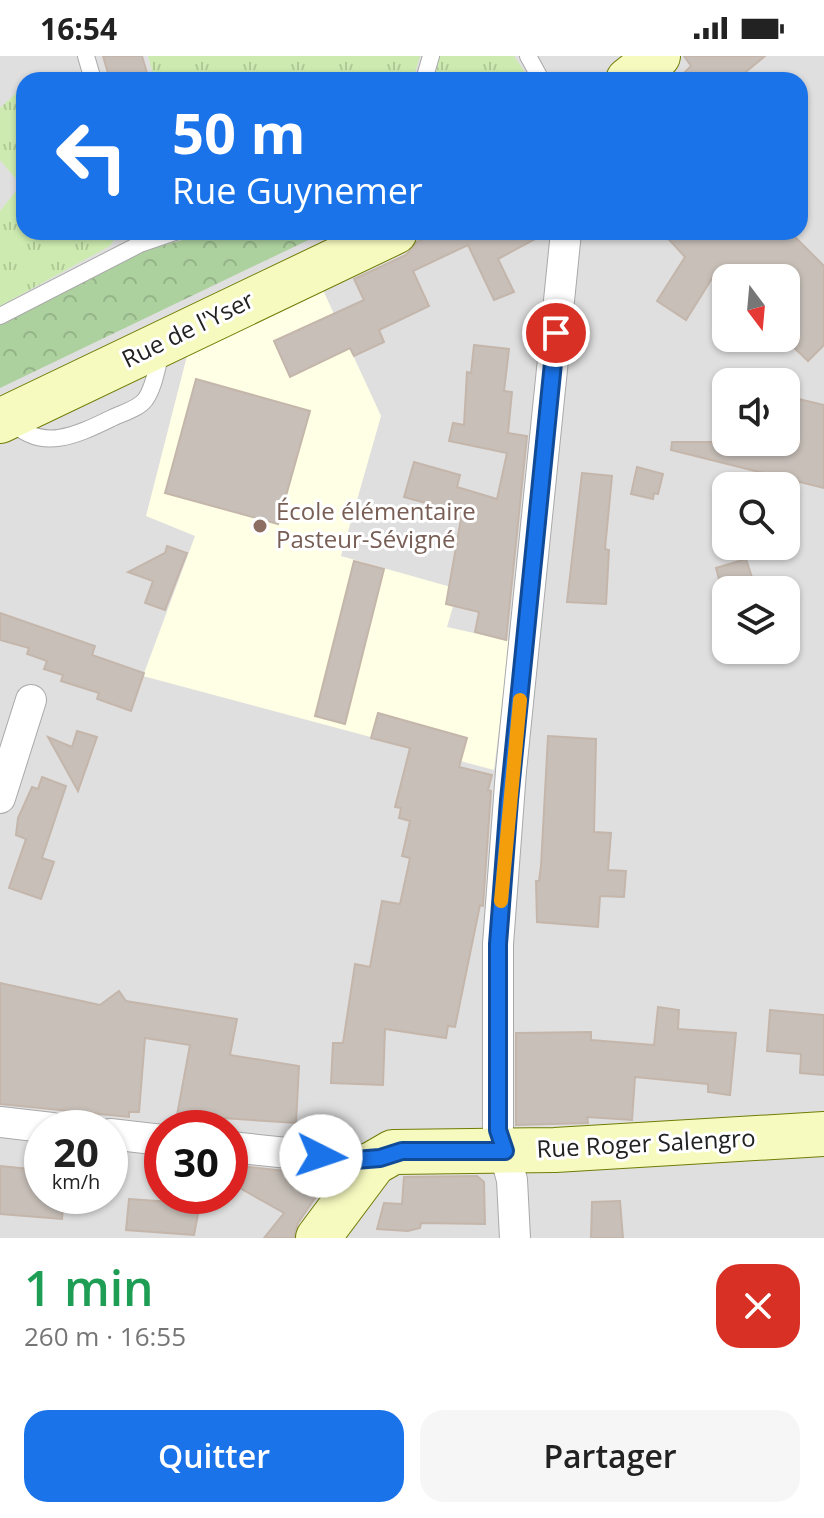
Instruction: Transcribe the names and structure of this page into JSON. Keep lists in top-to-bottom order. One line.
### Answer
{"streets":{"street":["Rue de l'Yser","Rue Roger Salengro"]},"places":["École élémentaire Pasteur-Sévigné"],"north":"bottom","page":{"status":"16:54","turn":["50 m","Rue Guynemer"],"speed":"20 km/h","limit":"30","heading":["1 min","260 m · 16:55"],"buttons":["Quitter","Partager"]}}
